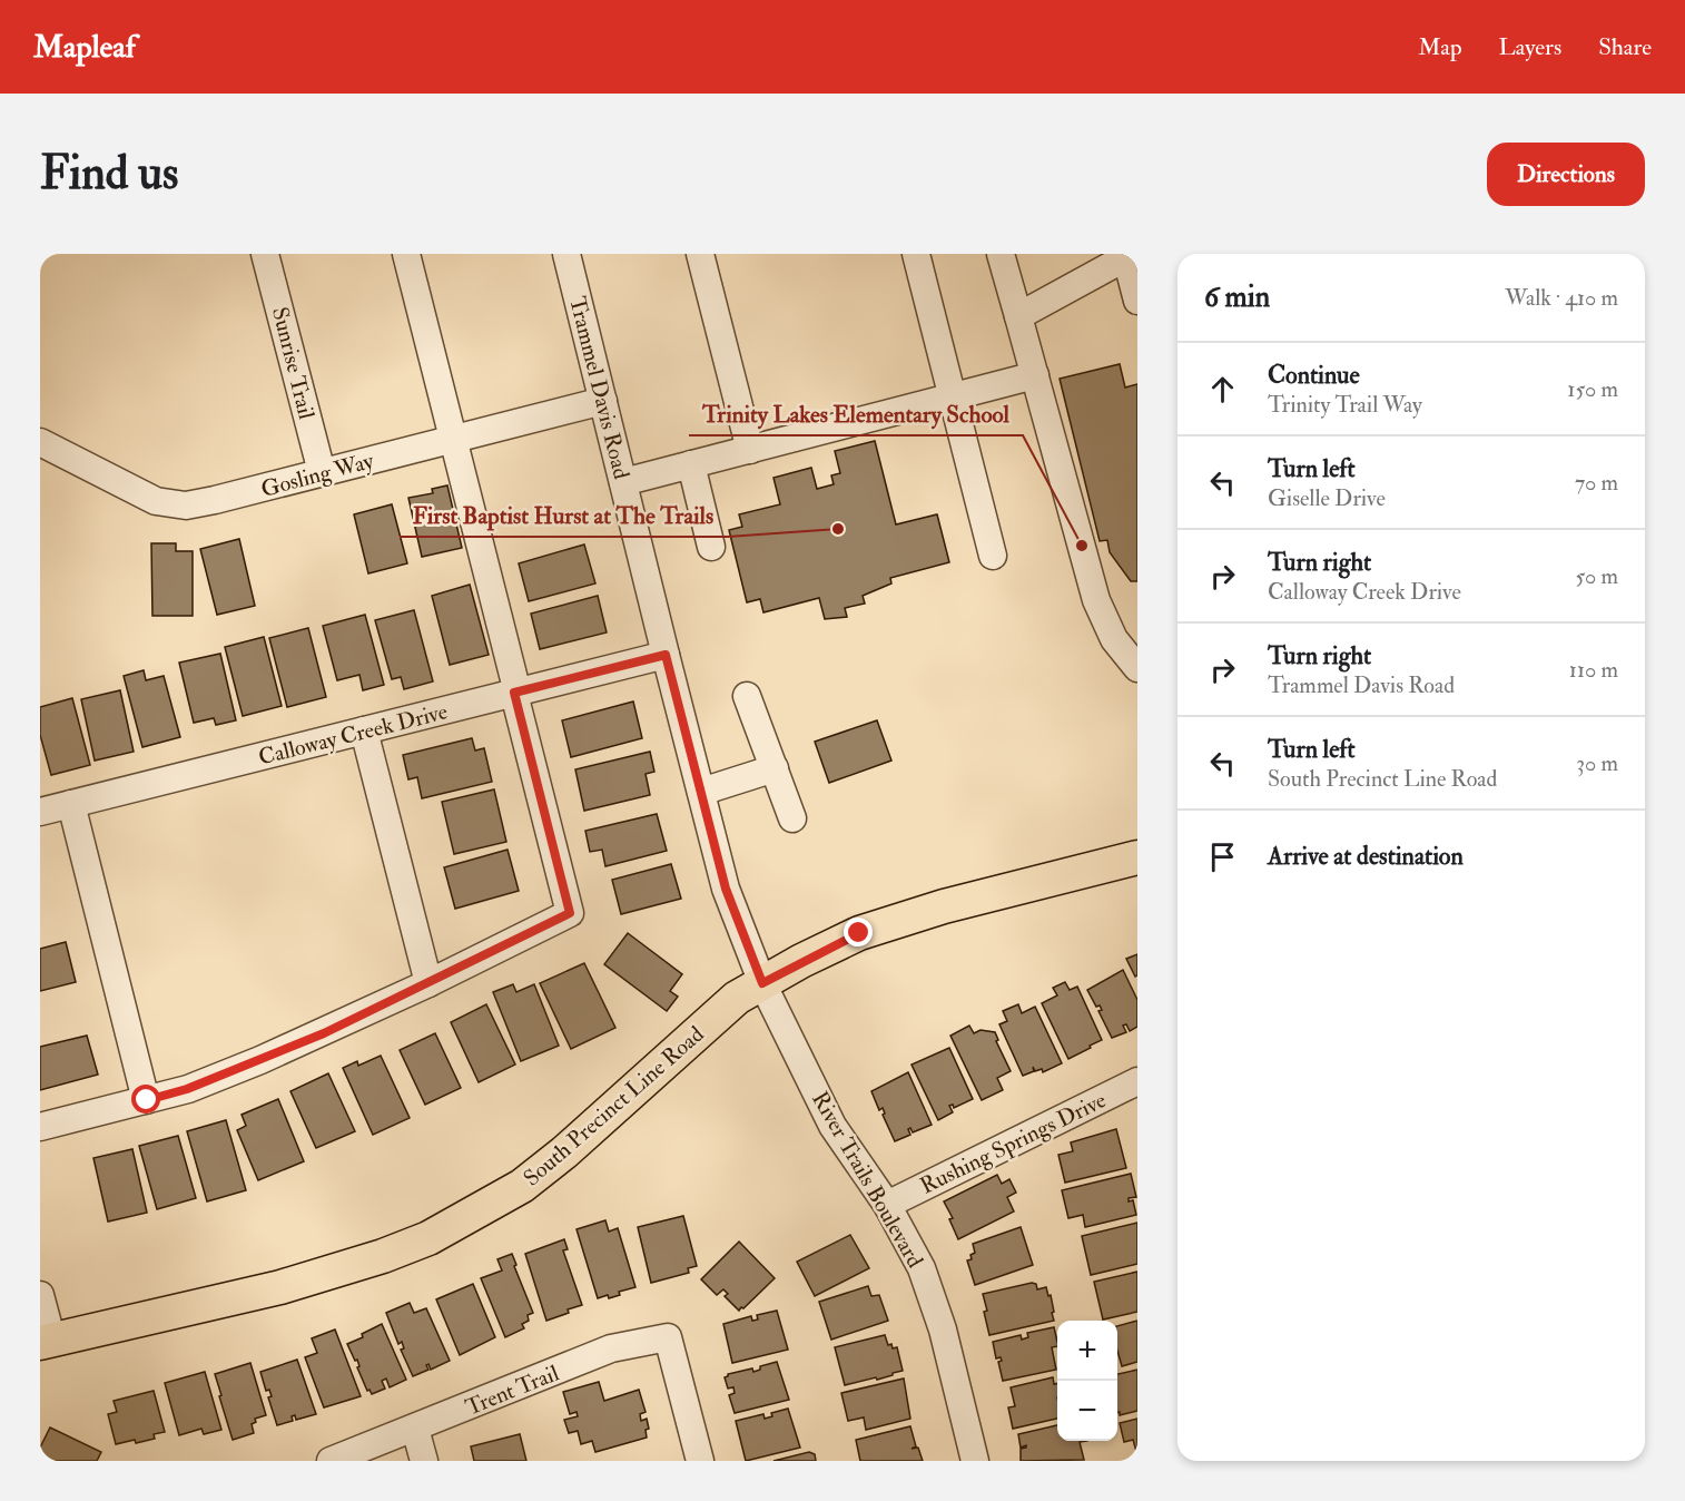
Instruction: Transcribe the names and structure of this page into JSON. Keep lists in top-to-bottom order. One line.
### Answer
{"streets":{"main road":["South Precinct Line Road"],"street":["Sunrise Trail","Trammel Davis Road","Gosling Way","Calloway Creek Drive","Rushing Springs Drive","River Trails Boulevard","Trent Trail"]},"crossings":[["Sunrise Trail","Gosling Way"],["Trammel Davis Road","Gosling Way"],["Trammel Davis Road","Calloway Creek Drive"],["Trammel Davis Road","South Precinct Line Road"],["Trammel Davis Road","River Trails Boulevard"],["South Precinct Line Road","River Trails Boulevard"],["Rushing Springs Drive","River Trails Boulevard"]],"places":["First Baptist Hurst at The Trails","Trinity Lakes Elementary School"],"page":{"header":"Mapleaf","nav":["Map","Layers","Share"],"buttons":"Directions","title":"Find us","heading":["6 min","Walk · 410 m"],"list":[["Continue","Trinity Trail Way","150 m"],["Turn left","Giselle Drive","70 m"],["Turn right","Calloway Creek Drive","50 m"],["Turn right","Trammel Davis Road","110 m"],["Turn left","South Precinct Line Road","30 m"],"Arrive at destination"],"map_buttons":["+","−"]}}
